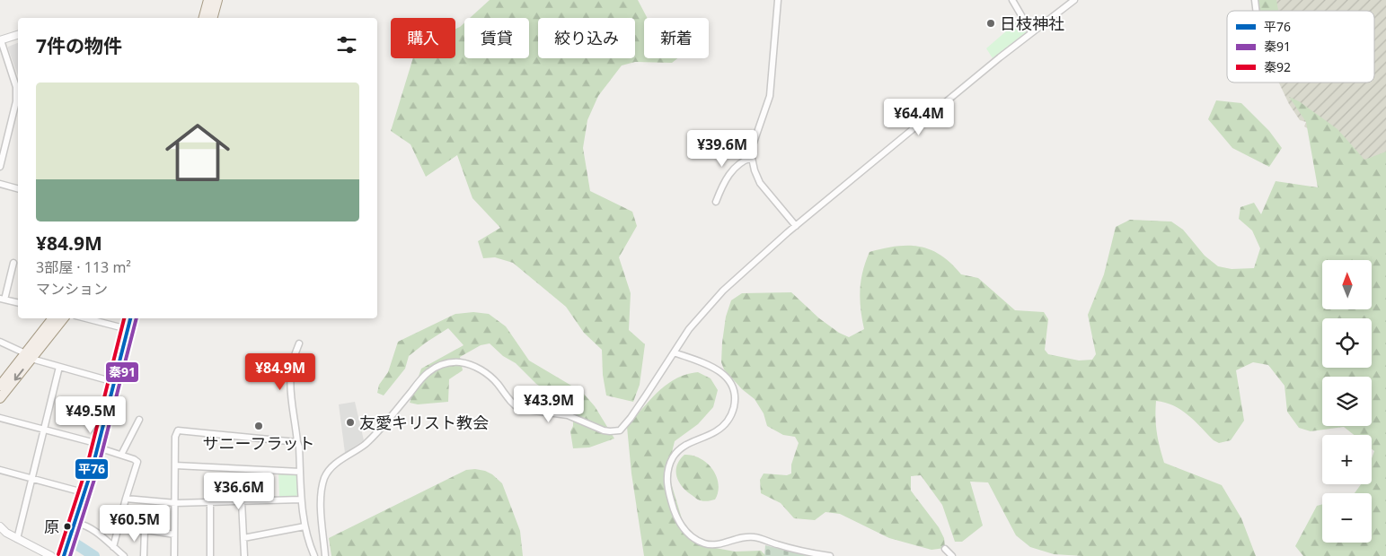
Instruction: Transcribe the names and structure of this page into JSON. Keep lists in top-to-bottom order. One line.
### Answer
{"places":["日枝神社","友愛キリスト教会","サニーフラット","原"],"lines":["transit line 平76","transit line 秦91","transit line 秦92"],"legend":["平76","秦91","秦92"],"north":"top","page":{"chip":["購入","賃貸","絞り込み","新着"],"heading":"7件の物件","list":[{"name":"¥84.9M","note":"3部屋 · 113 m² · マンション"}],"price":["¥64.4M","¥39.6M","¥84.9M","¥43.9M","¥49.5M","¥36.6M","¥60.5M"],"map_buttons":["+","−"]}}
